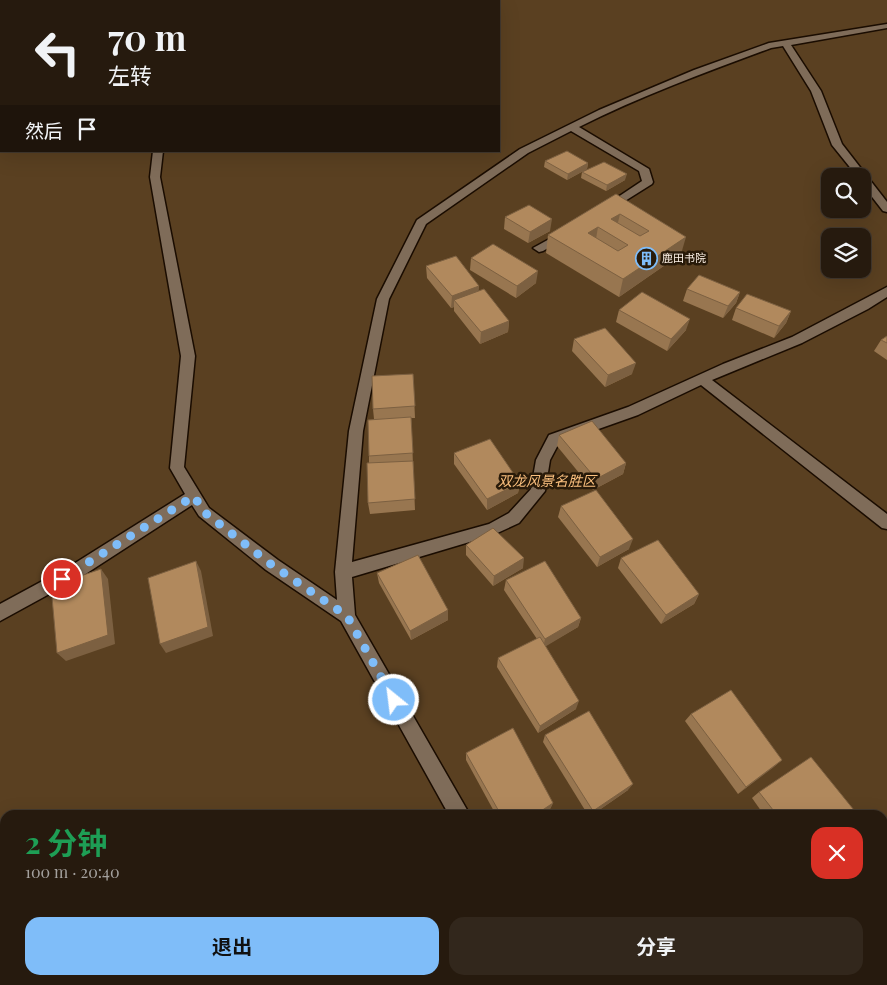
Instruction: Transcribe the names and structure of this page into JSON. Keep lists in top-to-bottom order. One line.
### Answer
{"parks":["双龙风景名胜区"],"places":{"building":["鹿田书院"]},"page":{"turn":["70 m","左转"],"then":"然后","heading":["2 分钟","100 m · 20:40"],"buttons":["退出","分享"]}}
